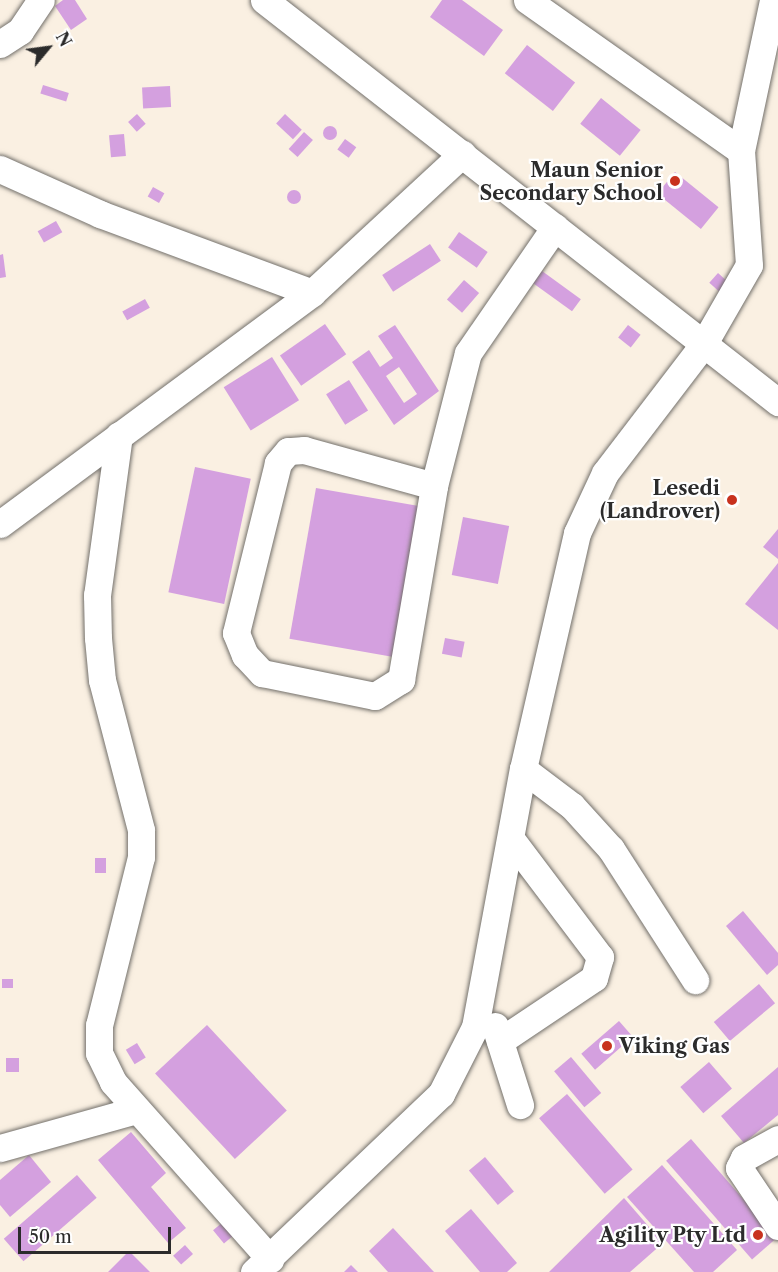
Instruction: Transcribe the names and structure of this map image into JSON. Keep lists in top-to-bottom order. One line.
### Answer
{"places":["Maun Senior Secondary School","Lesedi (Landrover)","Viking Gas","Agility Pty Ltd"],"scale_bar":"50 m","north":"top right"}
